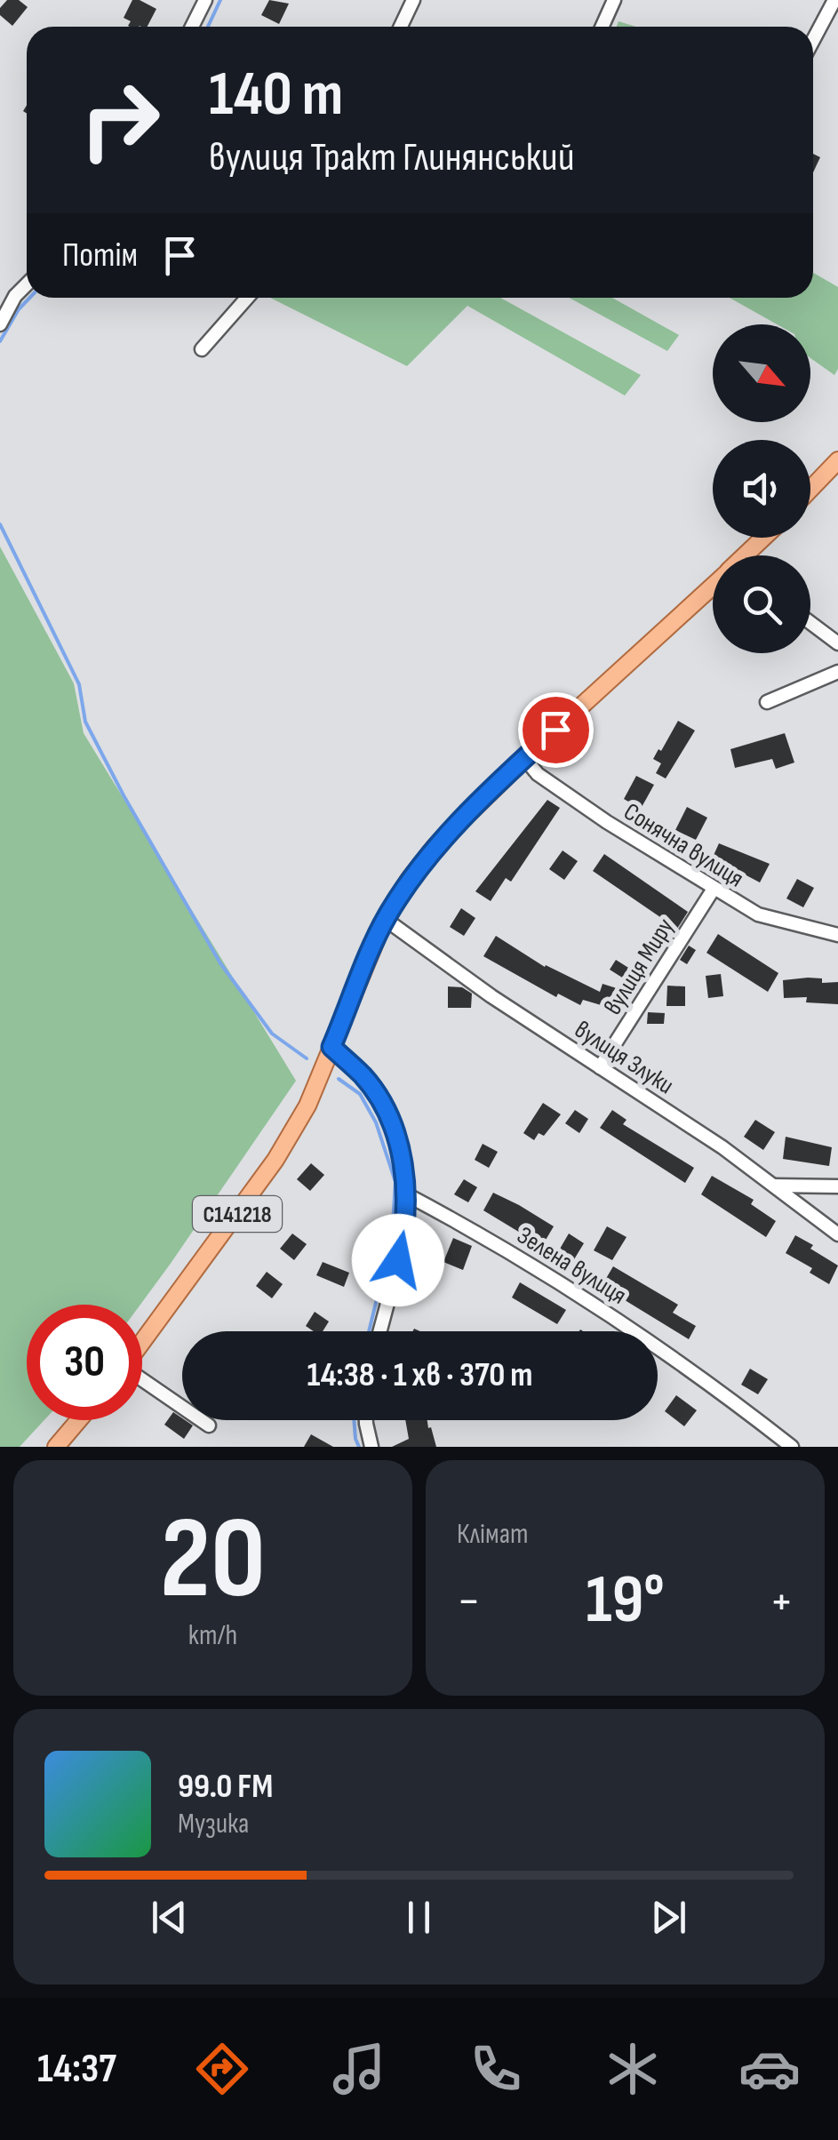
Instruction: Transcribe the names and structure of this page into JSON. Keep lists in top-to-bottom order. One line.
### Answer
{"streets":{"main road":["С141218"],"street":["Сонячна вулиця","вулиця Миру","вулиця Злуки","Зелена вулиця"]},"crossings":[["Сонячна вулиця","вулиця Миру"],["Сонячна вулиця","С141218"],["вулиця Миру","вулиця Злуки"],["вулиця Злуки","С141218"]],"north":"bottom right","page":{"turn":["140 m","вулиця Тракт Глинянський"],"then":"Потім","limit":"30","trip":"14:38 · 1 хв · 370 m","tile":[["20","km/h"],"Клімат"],"heat":["−","19°","+"],"song":["99.0 FM","Музика"],"tabs":"14:37"}}
